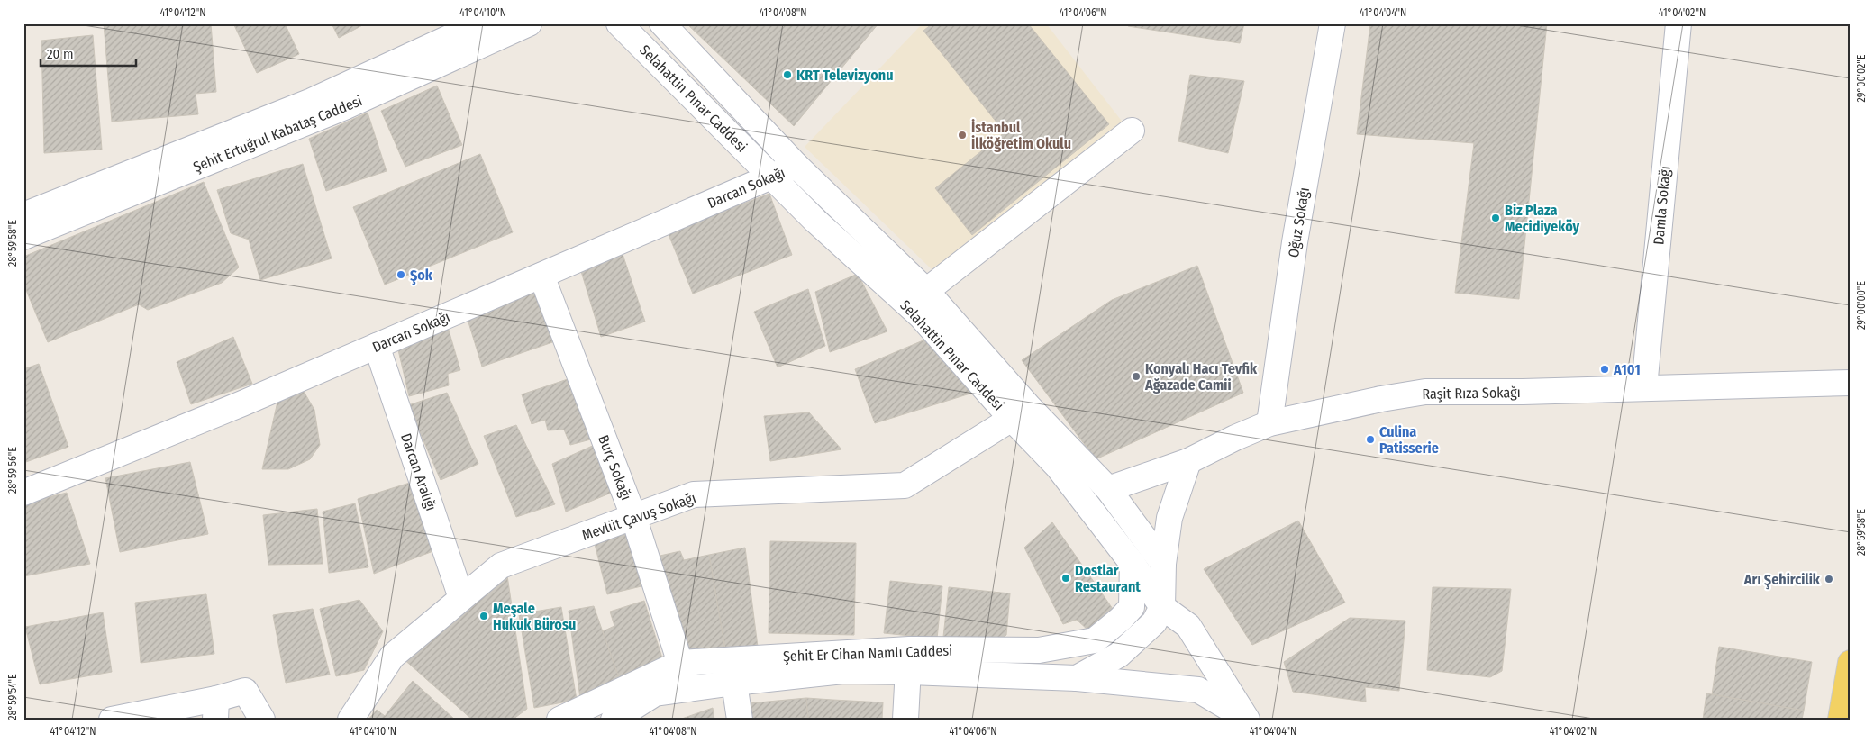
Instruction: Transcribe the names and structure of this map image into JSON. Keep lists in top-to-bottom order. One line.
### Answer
{"streets":{"street":["Selahattin Pınar Caddesi","Şehit Ertuğrul Kabataş Caddesi","Darcan Sokağı","Damla Sokağı","Oğuz Sokağı","Raşit Rıza Sokağı","Burç Sokağı","Darcan Aralığı","Mevlüt Çavuş Sokağı","Şehit Er Cihan Namlı Caddesi"]},"crossings":[["Selahattin Pınar Caddesi","Darcan Sokağı"],["Selahattin Pınar Caddesi","Raşit Rıza Sokağı"],["Selahattin Pınar Caddesi","Mevlüt Çavuş Sokağı"],["Selahattin Pınar Caddesi","Şehit Er Cihan Namlı Caddesi"],["Darcan Sokağı","Burç Sokağı"],["Darcan Sokağı","Darcan Aralığı"],["Damla Sokağı","Raşit Rıza Sokağı"],["Oğuz Sokağı","Raşit Rıza Sokağı"],["Burç Sokağı","Mevlüt Çavuş Sokağı"],["Burç Sokağı","Şehit Er Cihan Namlı Caddesi"],["Darcan Aralığı","Mevlüt Çavuş Sokağı"]],"places":["KRT Televizyonu","İstanbul İlköğretim Okulu","Biz Plaza Mecidiyeköy","Şok","A101","Konyalı Hacı Tevfik Ağazade Camii","Culina Patisserie","Dostlar Restaurant","Arı Şehircilik","Meşale Hukuk Bürosu"],"scale_bar":"20 m","coordinates":["41°04'12\"N","41°04'10\"N","41°04'08\"N","41°04'06\"N","41°04'04\"N","41°04'02\"N","29°00'02\"E","28°59'58\"E","29°00'00\"E","28°59'56\"E","28°59'54\"E"]}
